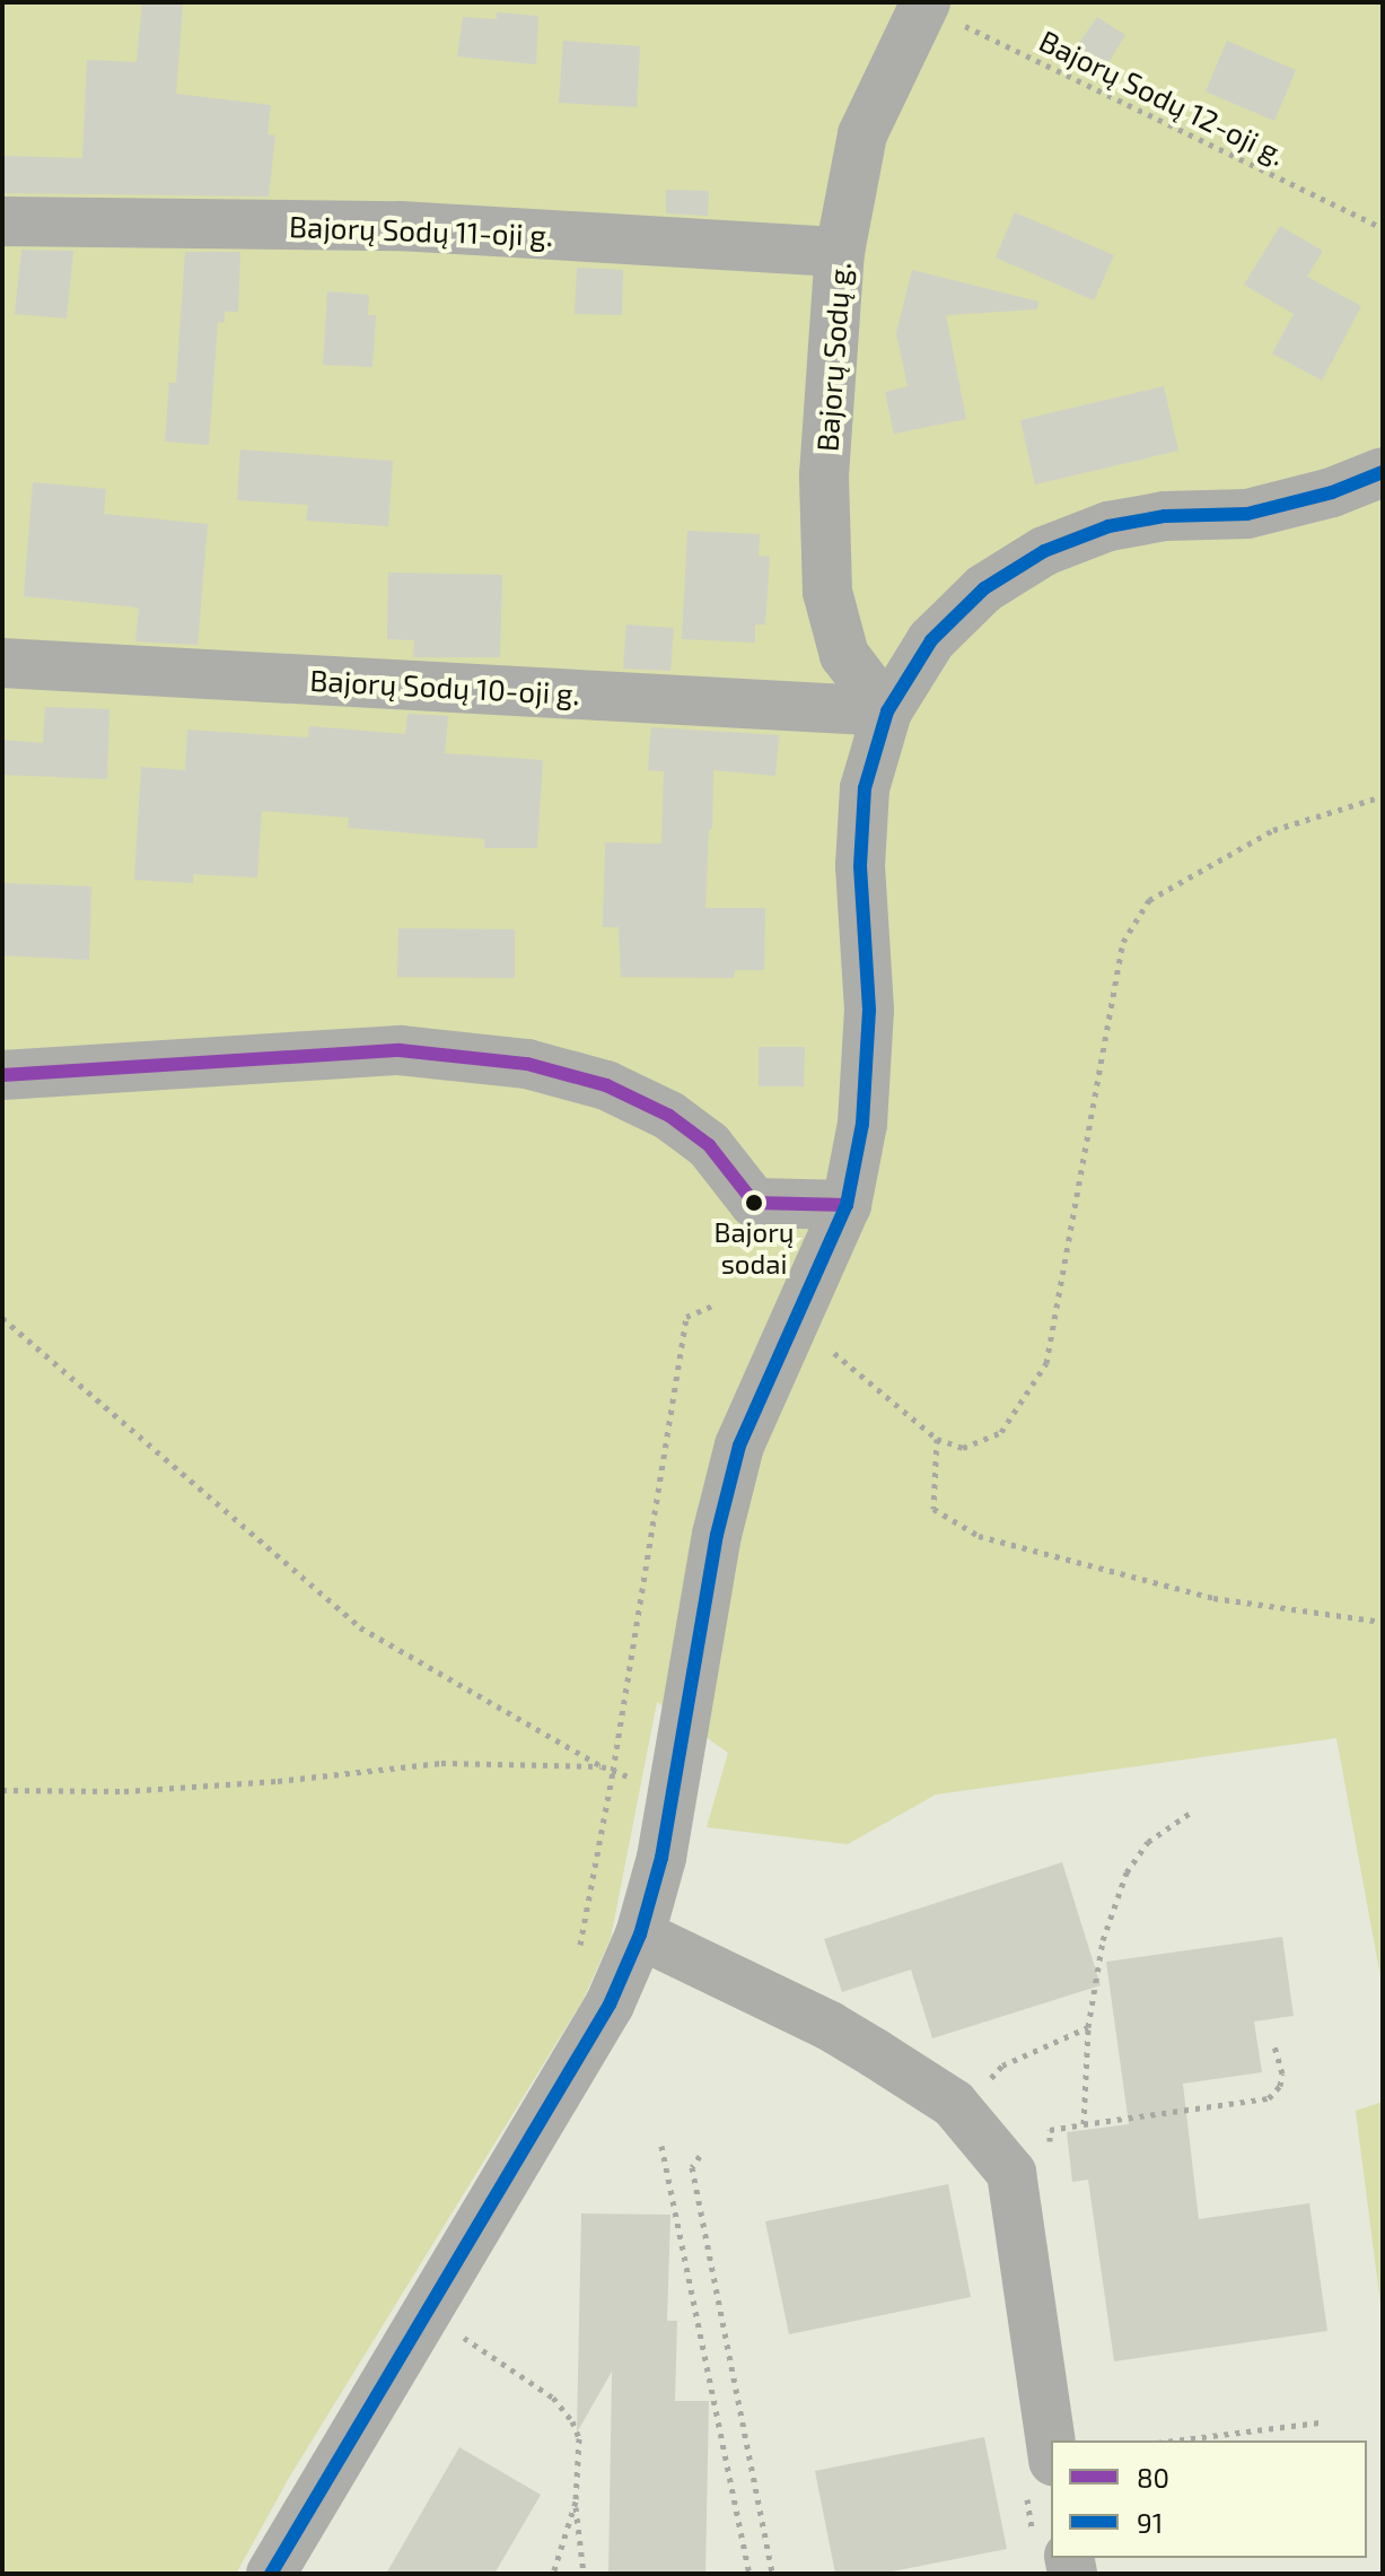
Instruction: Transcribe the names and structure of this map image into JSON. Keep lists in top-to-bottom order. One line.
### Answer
{"streets":{"street":["Bajorų Sodų 11-oji g.","Bajorų Sodų g.","Bajorų Sodų 10-oji g."],"path":["Bajorų Sodų 12-oji g."]},"crossings":[["Bajorų Sodų 12-oji g.","Bajorų Sodų g."],["Bajorų Sodų 11-oji g.","Bajorų Sodų g."],["Bajorų Sodų g.","Bajorų Sodų 10-oji g."]],"places":["Bajorų sodai"],"lines":["transit line 91","transit line 80"],"legend":["80","91"]}
